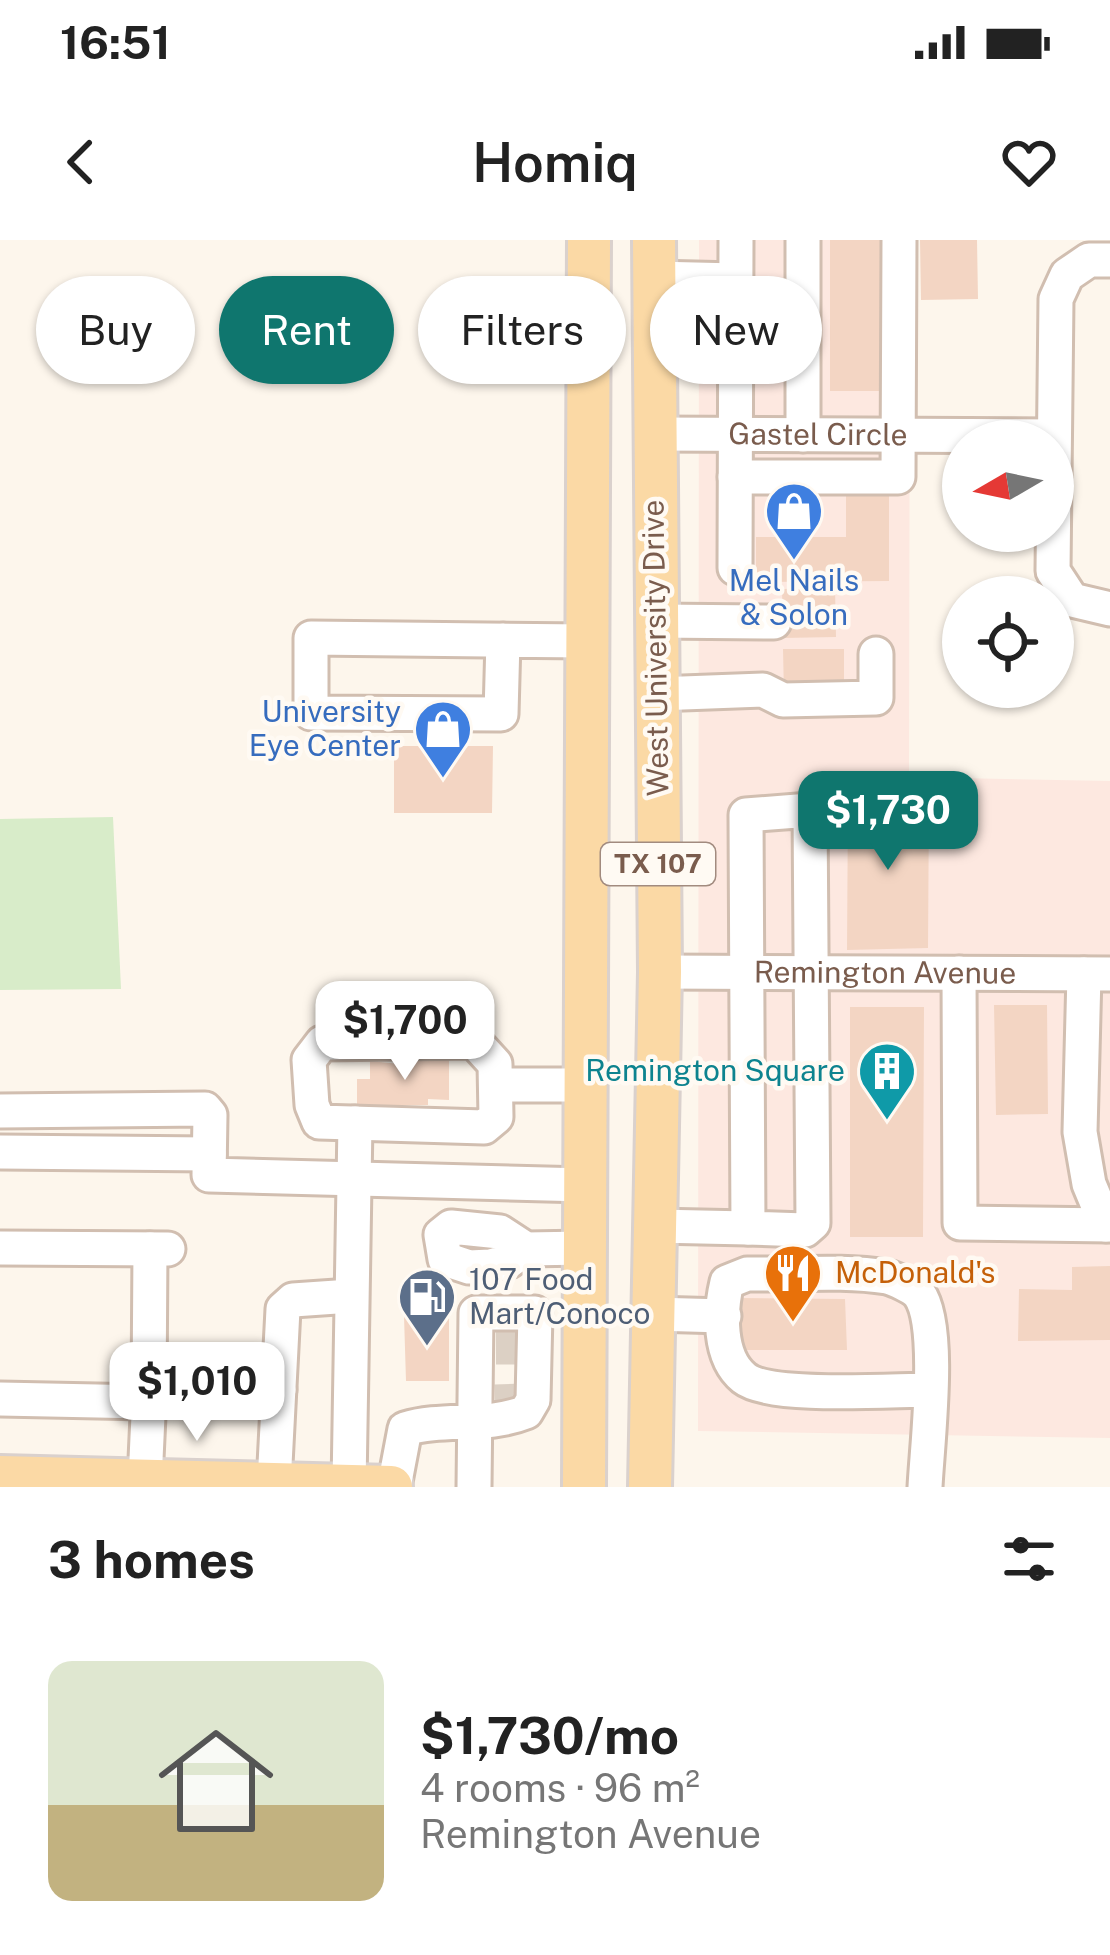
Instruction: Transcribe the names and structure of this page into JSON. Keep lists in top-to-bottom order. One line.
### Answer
{"streets":{"main road":["West University Drive","TX 107"],"street":["Gastel Circle","Remington Avenue"]},"crossings":[["Gastel Circle","West University Drive"],["West University Drive","Remington Avenue"]],"places":{"shop":["Mel Nails & Solon","University Eye Center"],"building":["Remington Square"],"restaurant":["McDonald's"],"fuel station":["107 Food Mart/Conoco"]},"north":"left","page":{"status":"16:51","header":"Homiq","chip":["Buy","Rent","Filters","New"],"price":["$1,730","$1,700","$1,010"],"heading":"3 homes","list":[{"name":"$1,730/mo","note":"4 rooms · 96 m² · Remington Avenue"}]}}
